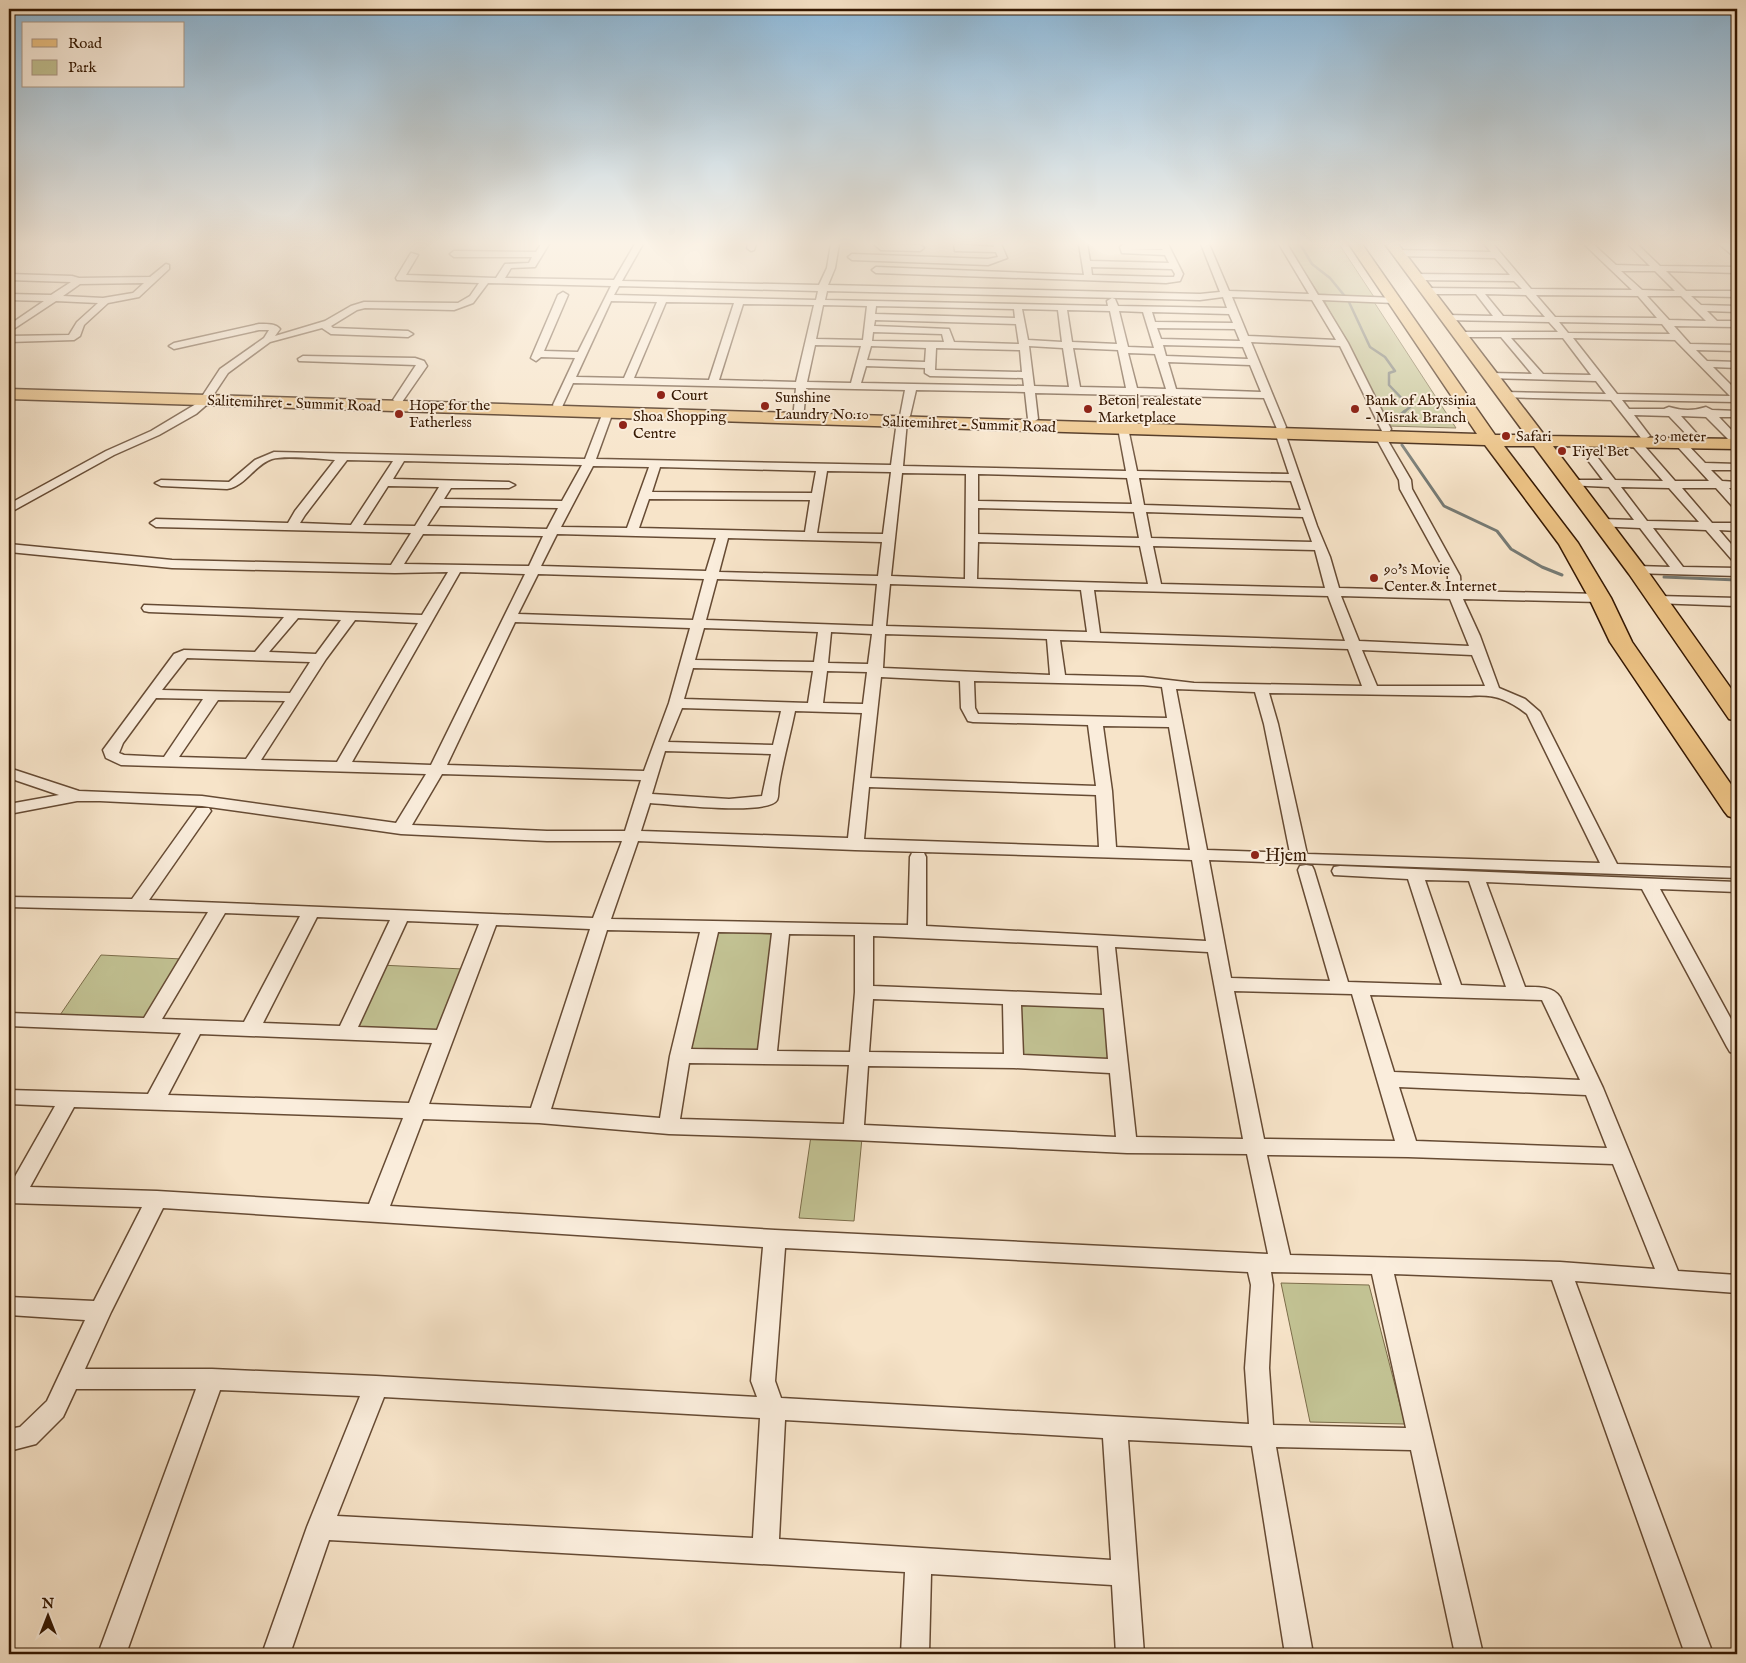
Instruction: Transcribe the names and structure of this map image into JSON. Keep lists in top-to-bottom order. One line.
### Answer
{"streets":{"main road":["Salitemihret - Summit Road","30 meter"]},"places":["Court","Sunshine Laundry No.10","Beton| realestate Marketplace","Bank of Abyssinia - Misrak Branch","Hope for the Fatherless","Shoa Shopping Centre","Safari","Fiyel Bet","90's Movie Center & Internet","Hjem"],"legend":["Road","Park"],"north":"top"}
